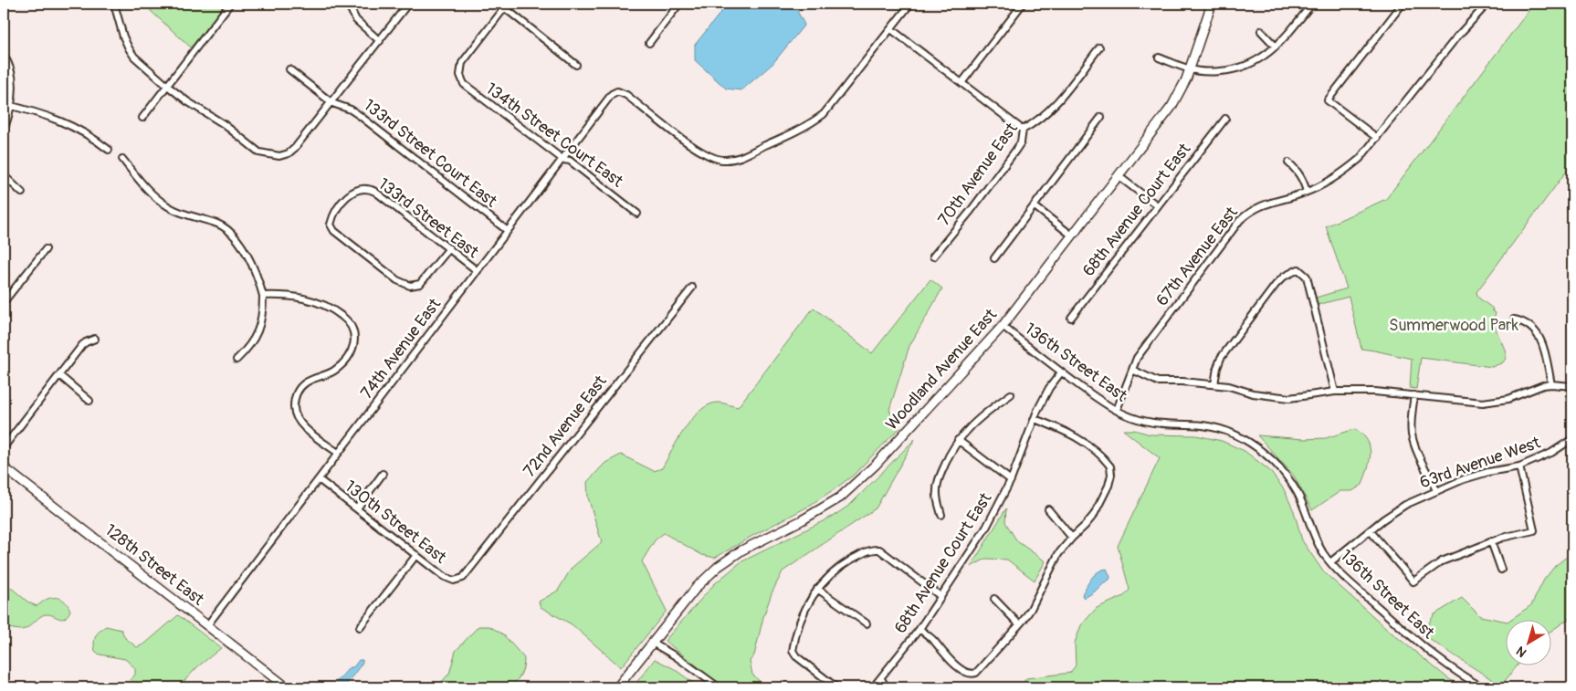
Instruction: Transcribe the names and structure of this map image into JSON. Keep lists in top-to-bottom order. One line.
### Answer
{"streets":{"street":["134th Street Court East","133rd Street Court East","70th Avenue East","68th Avenue Court East","133rd Street East","67th Avenue East","74th Avenue East","136th Street East","Woodland Avenue East","72nd Avenue East","63rd Avenue West","130th Street East","128th Street East"]},"crossings":[["134th Street Court East","74th Avenue East"],["133rd Street Court East","74th Avenue East"],["68th Avenue Court East","136th Street East"],["133rd Street East","74th Avenue East"],["67th Avenue East","136th Street East"],["74th Avenue East","130th Street East"],["74th Avenue East","128th Street East"],["136th Street East","Woodland Avenue East"],["136th Street East","63rd Avenue West"],["72nd Avenue East","130th Street East"]],"parks":["Summerwood Park"],"north":"bottom left"}
